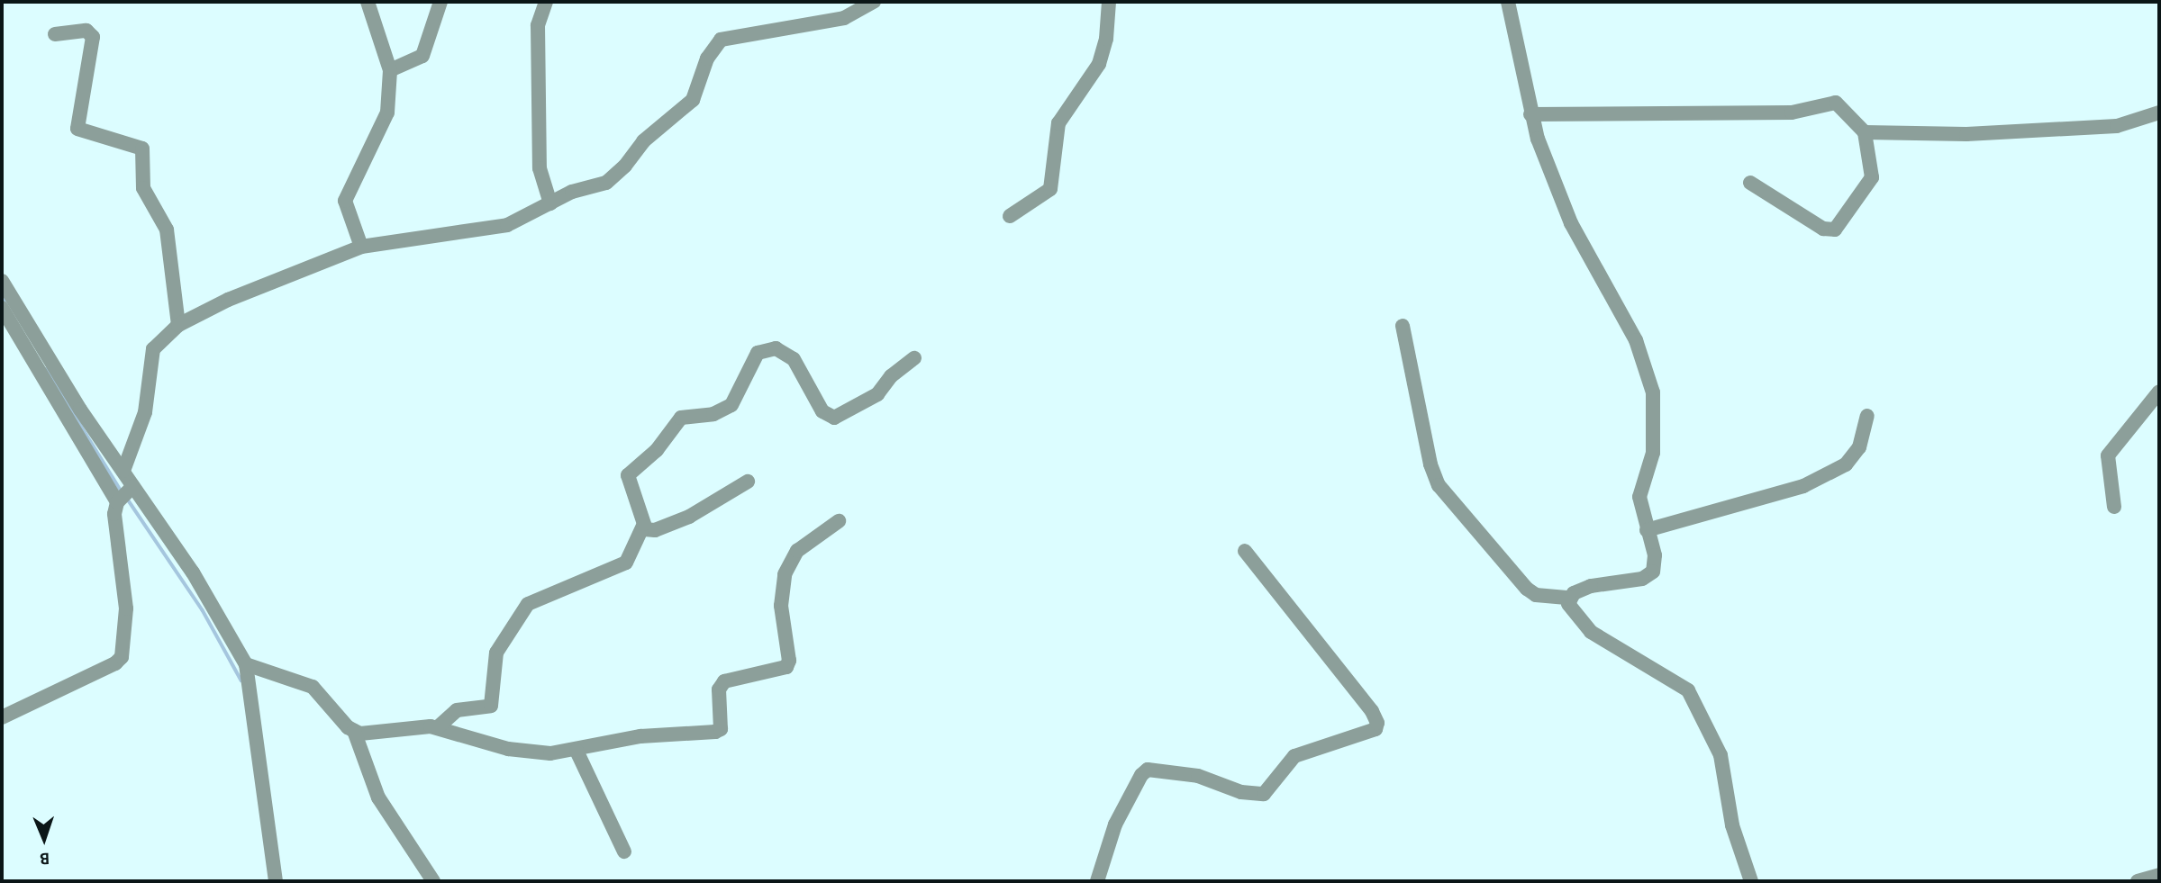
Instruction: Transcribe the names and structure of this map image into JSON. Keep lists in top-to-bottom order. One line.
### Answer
{"north":"bottom"}
